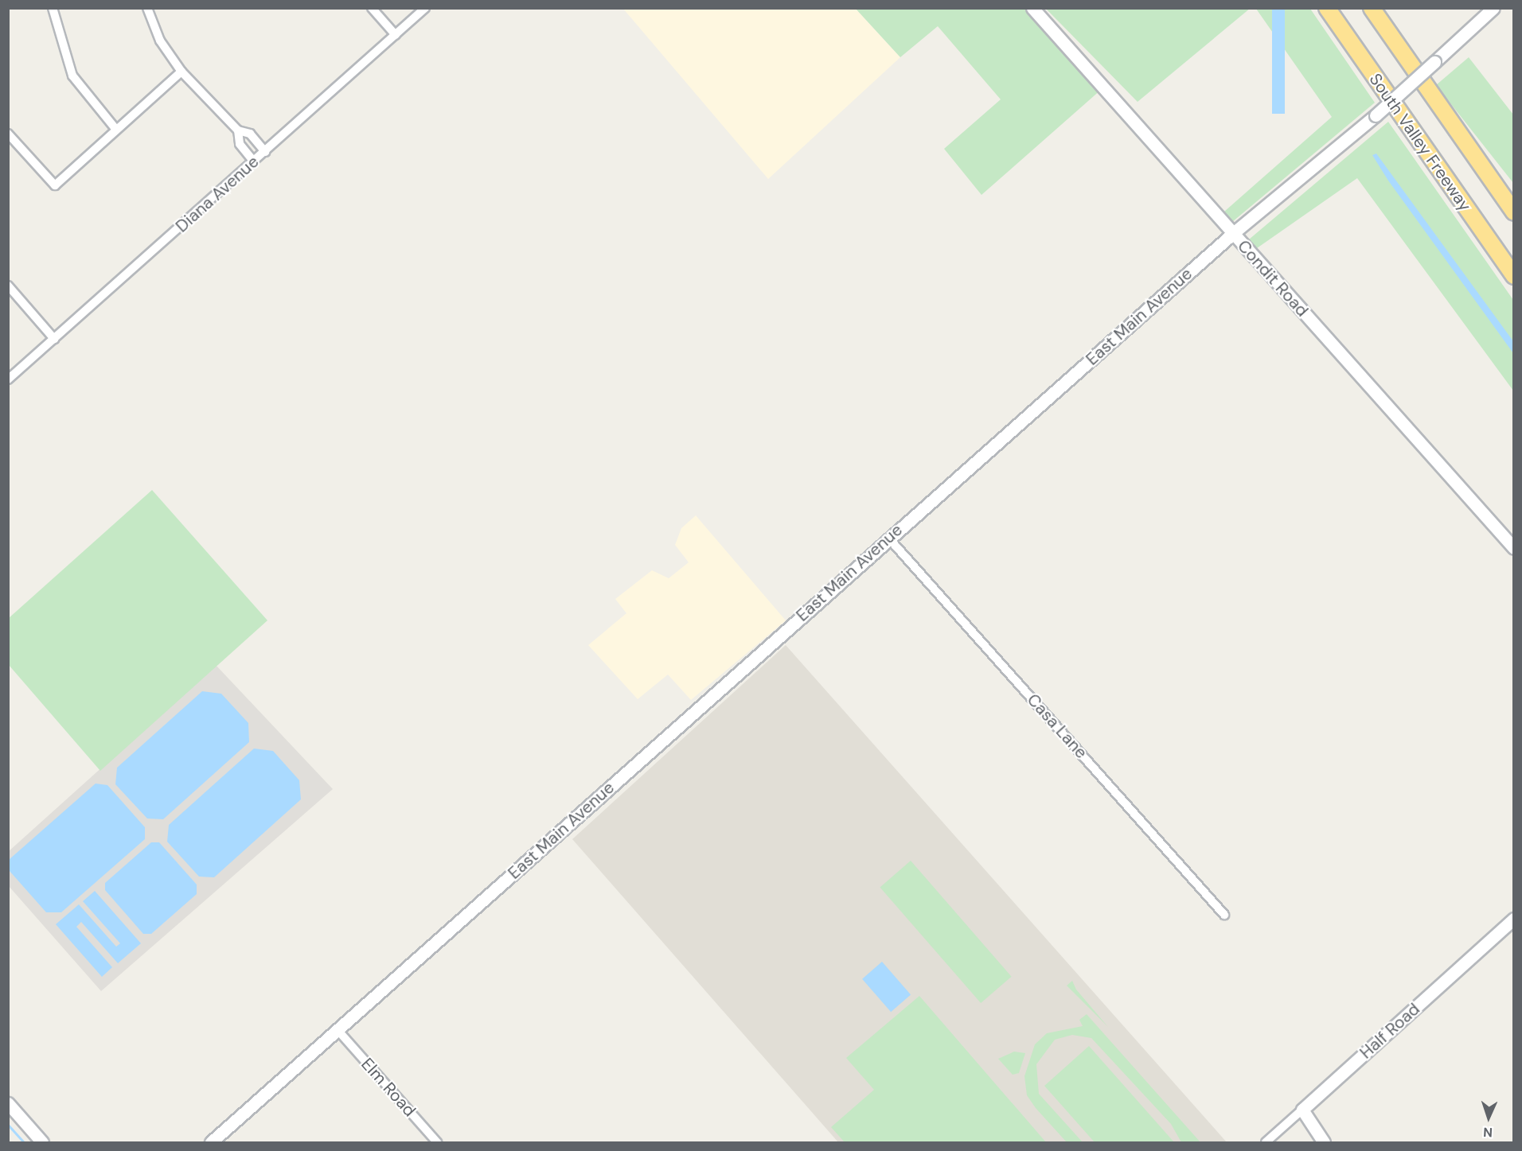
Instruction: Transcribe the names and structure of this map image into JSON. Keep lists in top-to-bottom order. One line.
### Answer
{"streets":{"highway":["South Valley Freeway"],"street":["Diana Avenue","Condit Road","East Main Avenue","Casa Lane","Half Road","Elm Road"]},"crossings":[["Condit Road","East Main Avenue"],["East Main Avenue","Casa Lane"],["East Main Avenue","Elm Road"]],"north":"bottom"}
